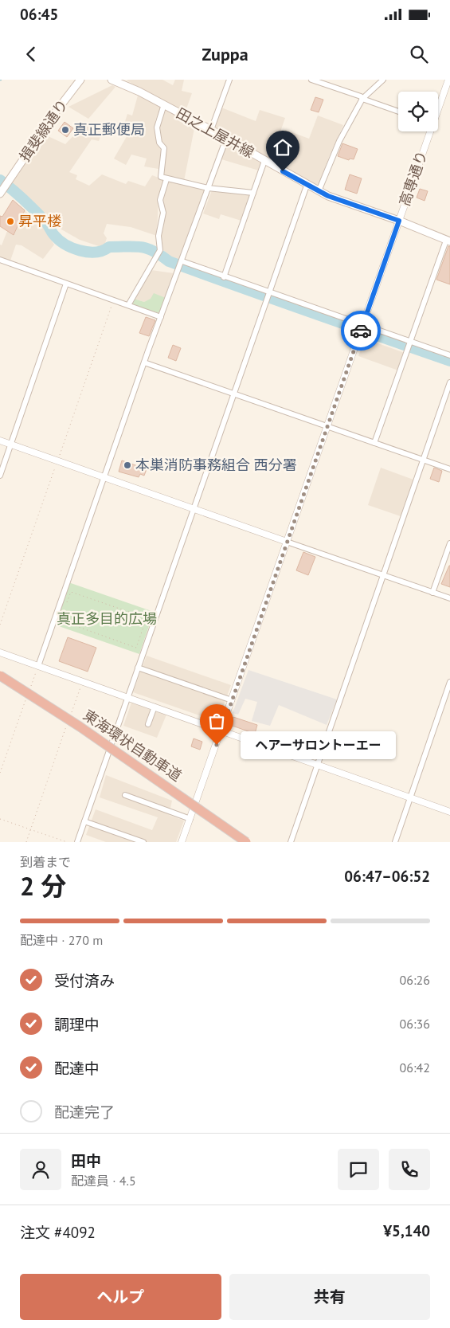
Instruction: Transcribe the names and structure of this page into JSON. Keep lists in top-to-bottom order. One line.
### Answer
{"streets":{"highway":["東海環状自動車道"],"main road":["揖斐線通り","田之上屋井線"],"street":["高専通り"]},"crossings":[["田之上屋井線","高専通り"]],"parks":["真正多目的広場"],"places":["真正郵便局","昇平楼","本巣消防事務組合 西分署","ヘアーサロントーエー"],"page":{"status":"06:45","header":"Zuppa","bubble":"ヘアーサロントーエー","heading":["2 分","到着まで","06:47–06:52"],"panel":["田中","配達員 · 4.5","注文 #4092","¥5,140"],"bar":"配達中 · 270 m","list":[["受付済み","06:26"],["調理中","06:36"],["配達中","06:42"],"配達完了"],"buttons":["ヘルプ","共有"]}}
